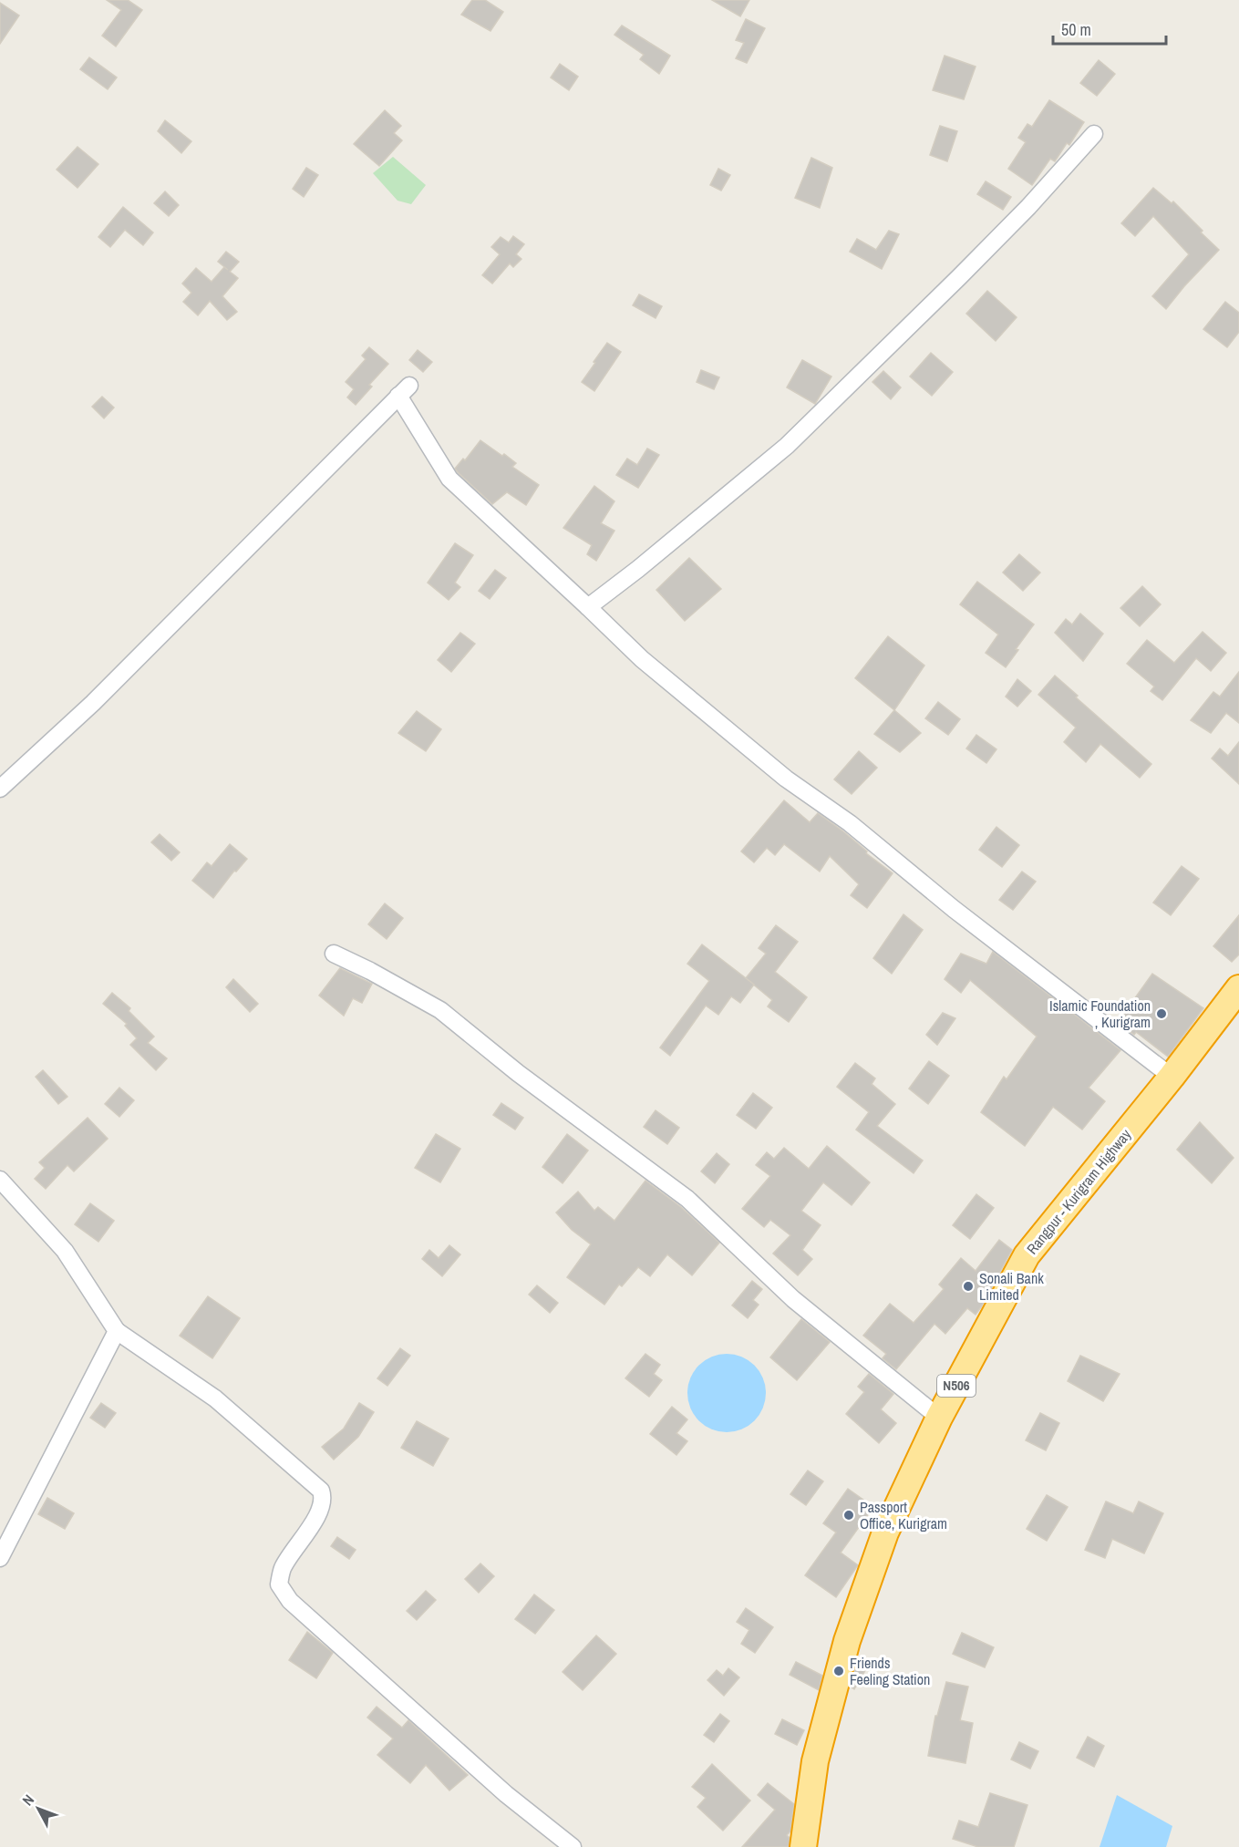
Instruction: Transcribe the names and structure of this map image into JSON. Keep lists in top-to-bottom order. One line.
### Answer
{"streets":{"highway":["Rangpur - Kurigram Highway","N506"]},"places":["Islamic Foundation , Kurigram","Sonali Bank Limited","Passport Office, Kurigram","Friends Feeling Station"],"scale_bar":"50 m","north":"top left"}
